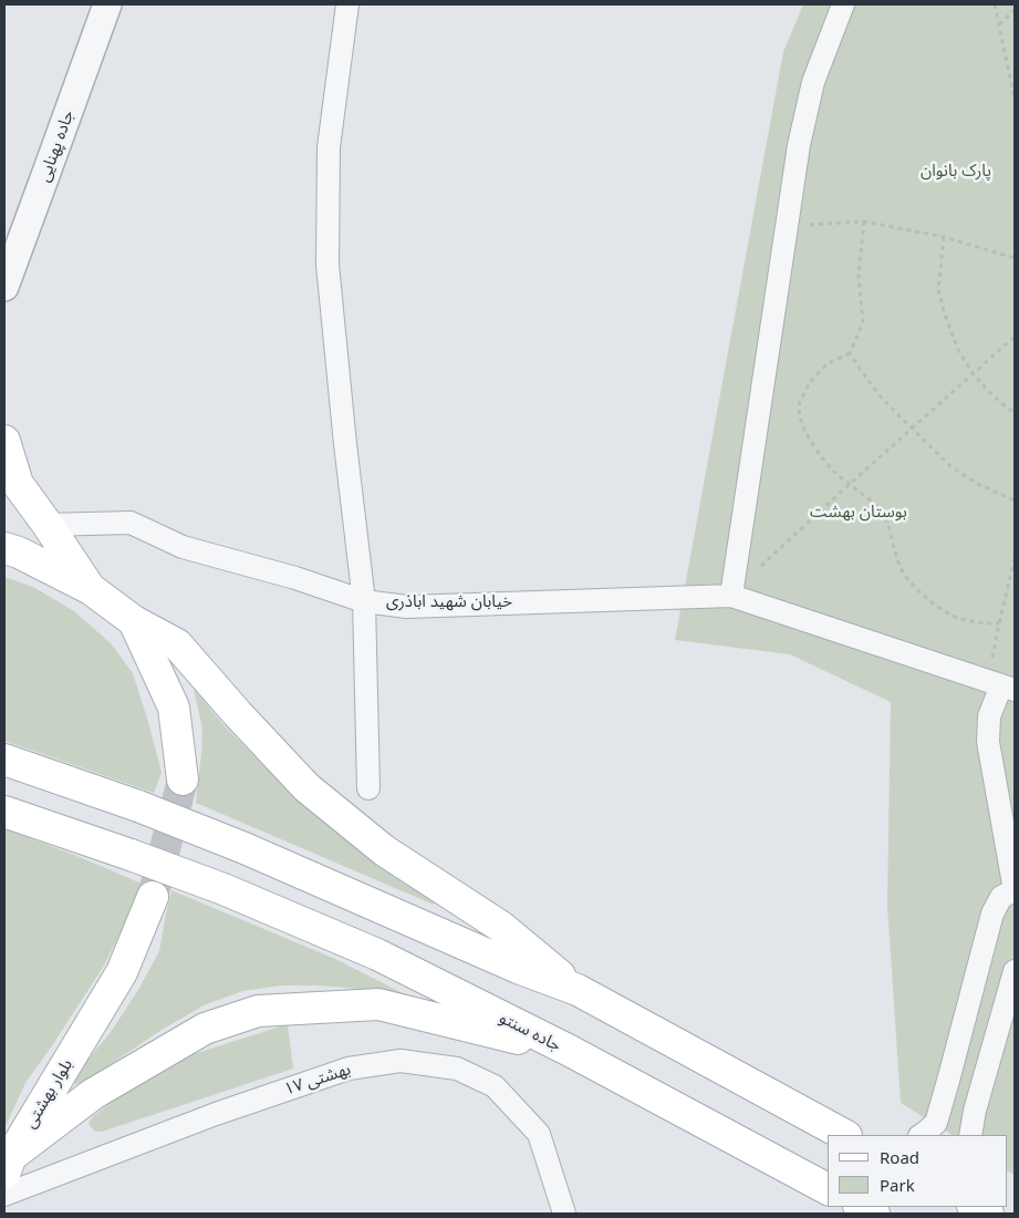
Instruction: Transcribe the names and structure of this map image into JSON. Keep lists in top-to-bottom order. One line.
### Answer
{"streets":{"main road":["جاده سنتو","بلوار بهشتی"],"street":["جاده پهنایی","خیابان شهید اباذری","بهشتی ۱۷"]},"parks":["پارک بانوان","بوستان بهشت"],"legend":["Road","Park"]}
